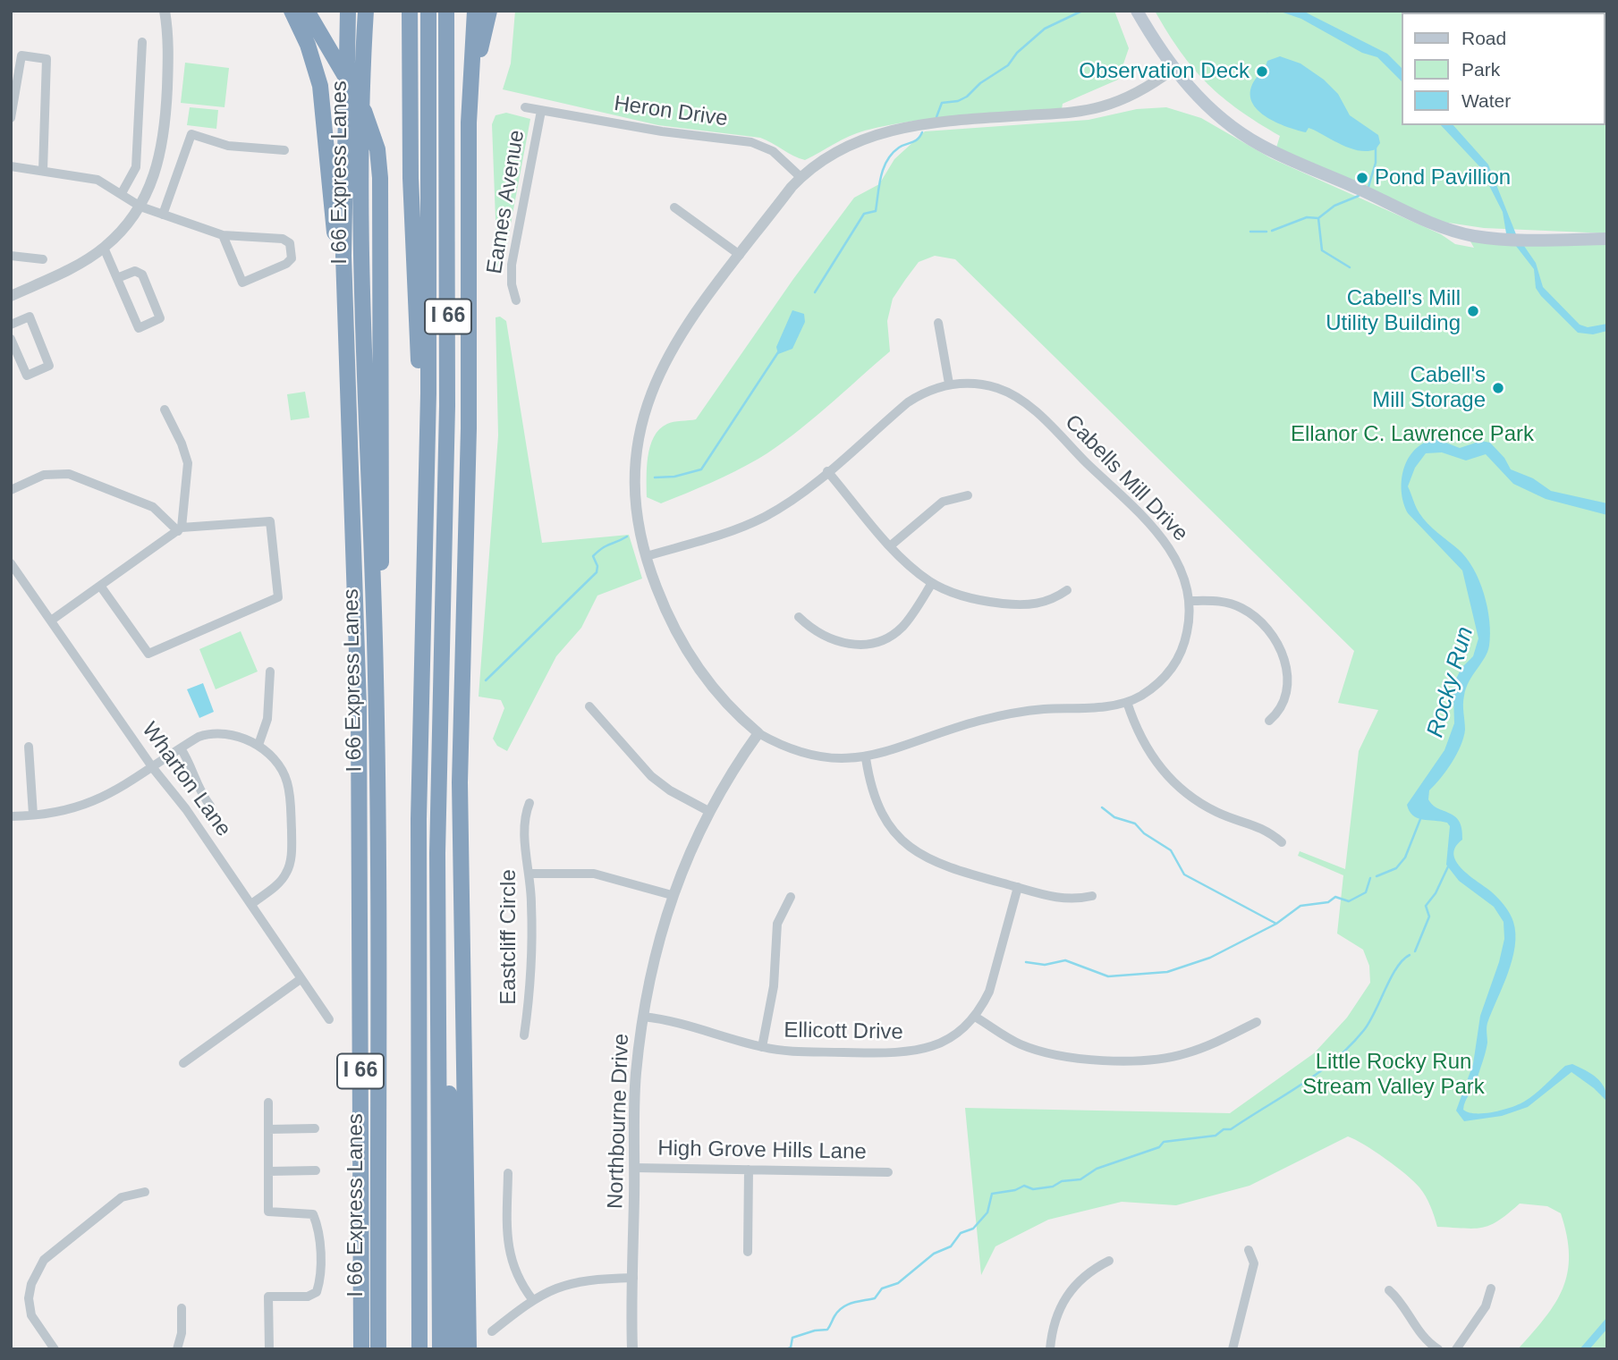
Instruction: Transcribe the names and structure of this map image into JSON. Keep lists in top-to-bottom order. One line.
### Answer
{"streets":{"highway":["I 66 Express Lanes","I 66"],"street":["Heron Drive","Eames Avenue","Cabells Mill Drive","Wharton Lane","Eastcliff Circle","Ellicott Drive","Northbourne Drive","High Grove Hills Lane"]},"crossings":[["Heron Drive","Eames Avenue"],["Heron Drive","Cabells Mill Drive"],["Cabells Mill Drive","Northbourne Drive"],["Ellicott Drive","Northbourne Drive"],["Northbourne Drive","High Grove Hills Lane"]],"water":["Rocky Run"],"parks":["Ellanor C. Lawrence Park","Little Rocky Run Stream Valley Park"],"places":["Observation Deck","Pond Pavillion","Cabell's Mill Utility Building","Cabell's Mill Storage"],"legend":["Road","Park","Water"]}
